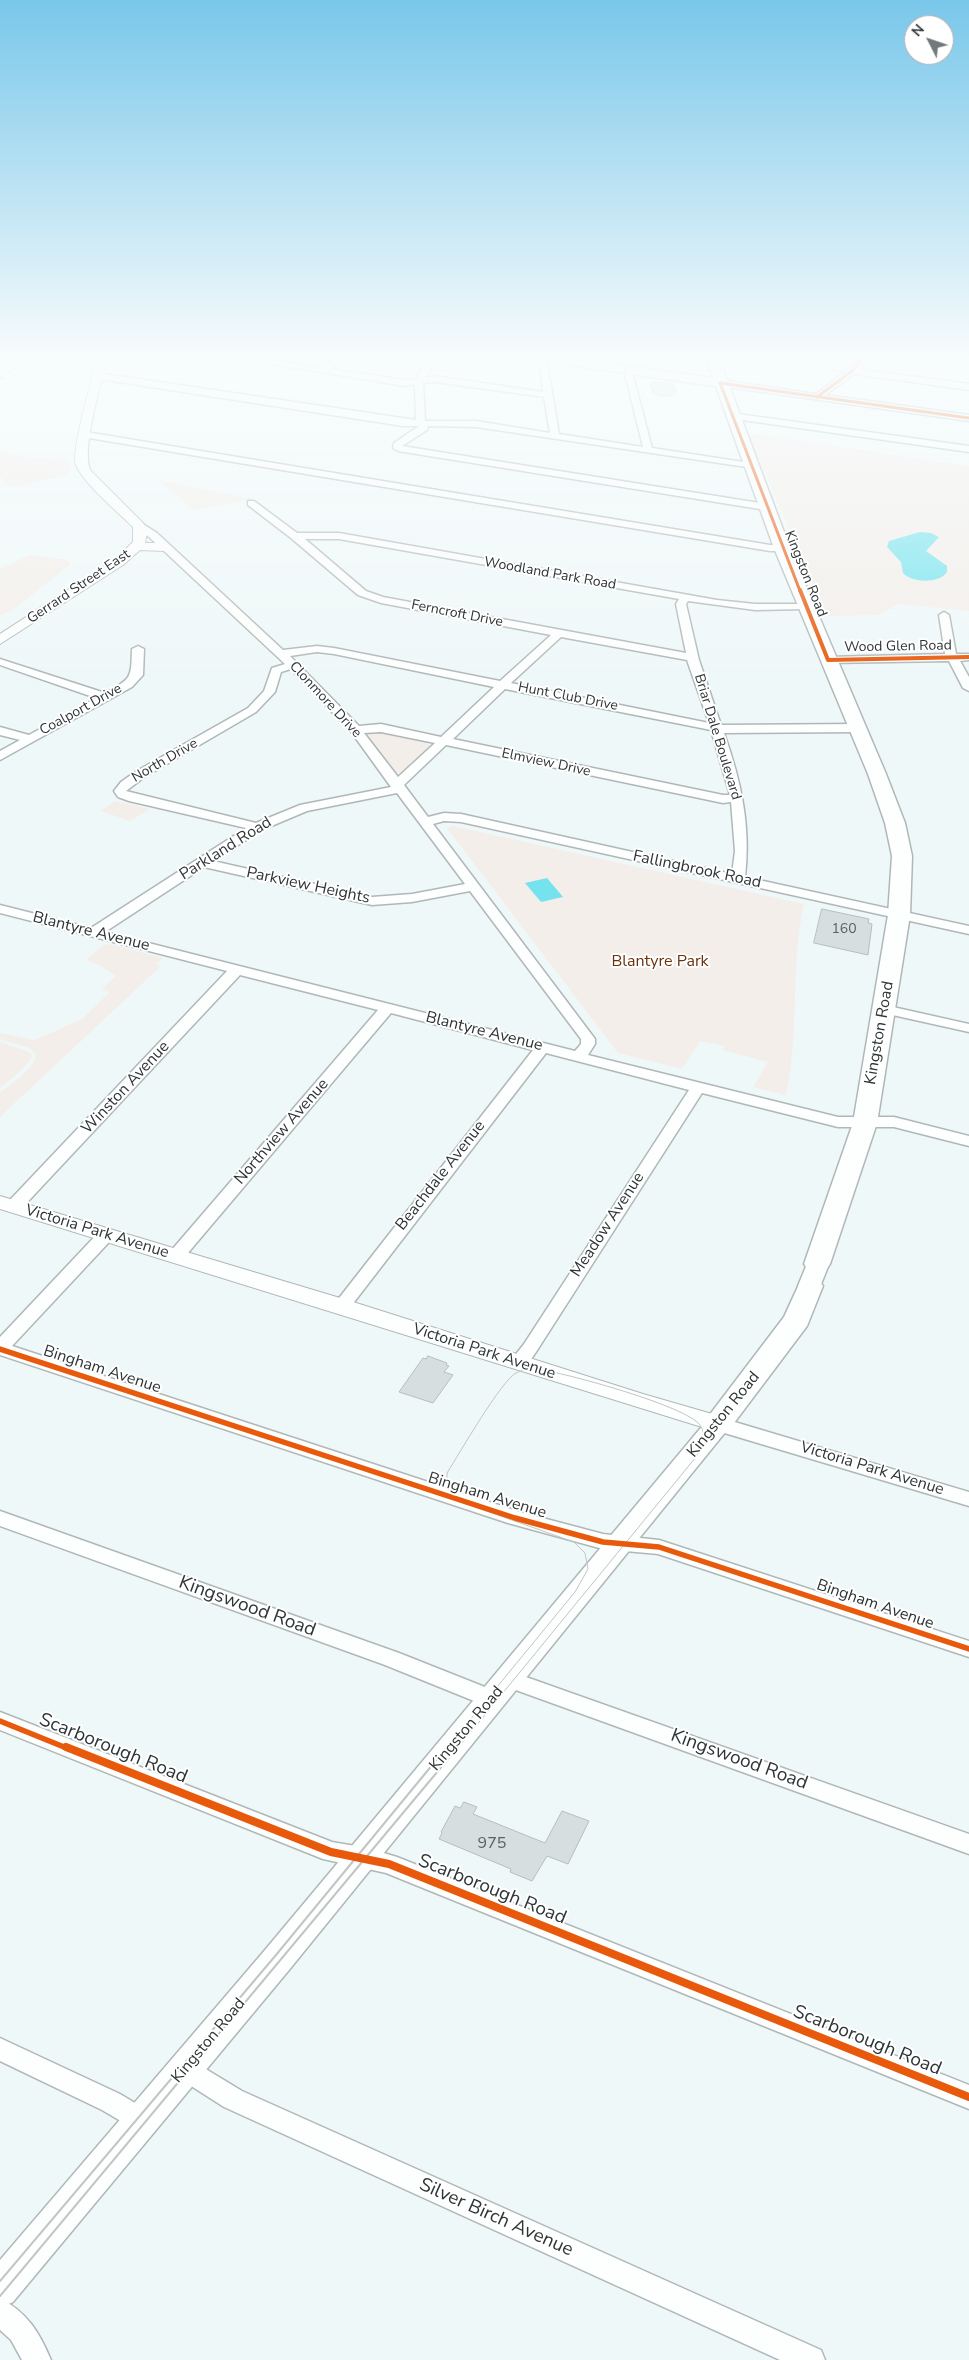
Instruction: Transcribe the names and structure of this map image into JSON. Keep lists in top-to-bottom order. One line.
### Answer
{"streets":{"main road":["Kingston Road"],"street":["Woodland Park Road","Gerrard Street East","Ferncroft Drive","Wood Glen Road","Hunt Club Drive","Clonmore Drive","Coalport Drive","Briar Dale Boulevard","North Drive","Elmview Drive","Parkland Road","Fallingbrook Road","Parkview Heights","Blantyre Avenue","Winston Avenue","Northview Avenue","Beachdale Avenue","Meadow Avenue","Victoria Park Avenue","Bingham Avenue","Kingswood Road","Scarborough Road","Silver Birch Avenue"]},"crossings":[["Woodland Park Road","Kingston Road"],["Woodland Park Road","Ferncroft Drive"],["Woodland Park Road","Briar Dale Boulevard"],["Kingston Road","Wood Glen Road"],["Kingston Road","Hunt Club Drive"],["Kingston Road","Fallingbrook Road"],["Kingston Road","Blantyre Avenue"],["Kingston Road","Victoria Park Avenue"],["Kingston Road","Bingham Avenue"],["Kingston Road","Kingswood Road"],["Kingston Road","Scarborough Road"],["Kingston Road","Silver Birch Avenue"],["Gerrard Street East","Clonmore Drive"],["Ferncroft Drive","Briar Dale Boulevard"],["Hunt Club Drive","Clonmore Drive"],["Hunt Club Drive","Briar Dale Boulevard"],["Clonmore Drive","North Drive"],["Clonmore Drive","Elmview Drive"],["Clonmore Drive","Parkland Road"],["Clonmore Drive","Fallingbrook Road"],["Clonmore Drive","Parkview Heights"],["Clonmore Drive","Blantyre Avenue"],["Briar Dale Boulevard","Elmview Drive"],["Briar Dale Boulevard","Fallingbrook Road"],["North Drive","Parkland Road"],["Parkland Road","Parkview Heights"],["Parkland Road","Blantyre Avenue"],["Blantyre Avenue","Winston Avenue"],["Blantyre Avenue","Northview Avenue"],["Blantyre Avenue","Beachdale Avenue"],["Blantyre Avenue","Meadow Avenue"],["Winston Avenue","Victoria Park Avenue"],["Northview Avenue","Victoria Park Avenue"],["Beachdale Avenue","Victoria Park Avenue"],["Meadow Avenue","Victoria Park Avenue"]],"parks":["Blantyre Park"],"house_numbers":["160","975"],"north":"top left"}
